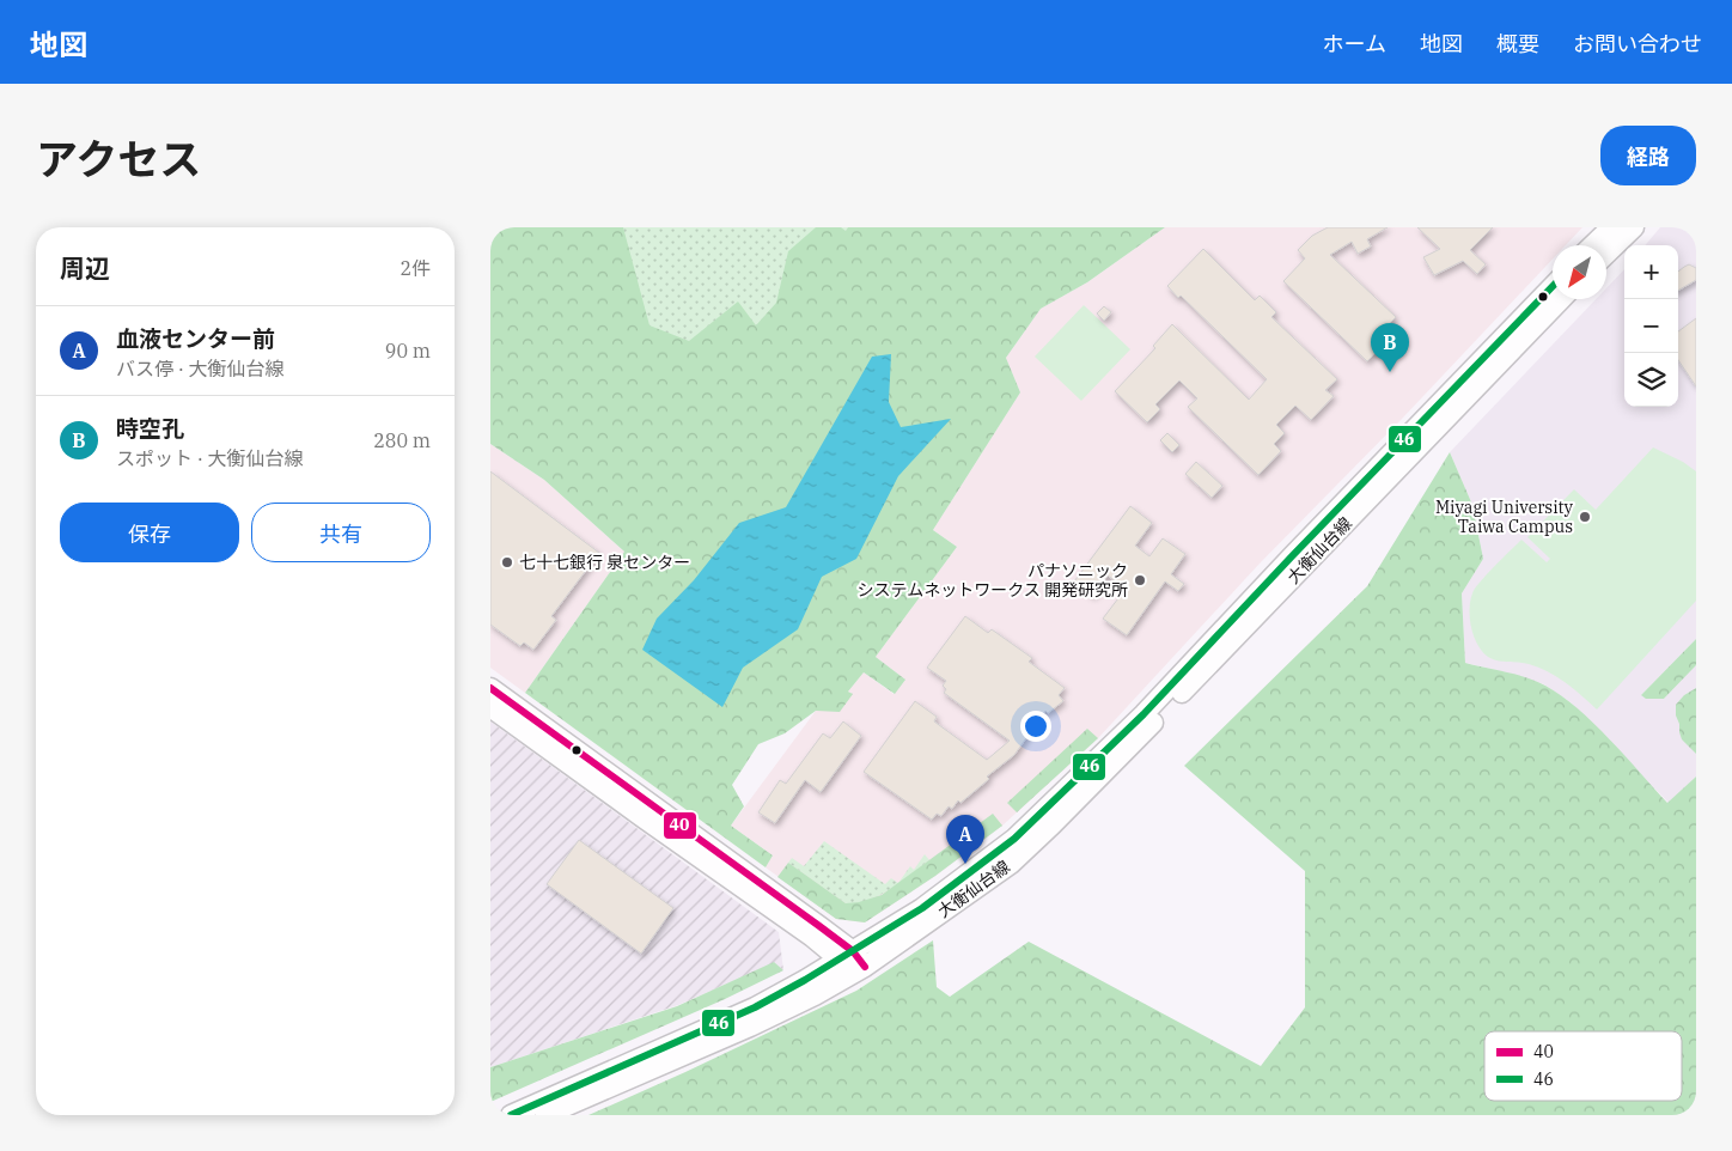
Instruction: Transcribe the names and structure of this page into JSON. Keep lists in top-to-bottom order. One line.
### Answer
{"streets":{"main road":["大衡仙台線"]},"places":["Miyagi University Taiwa Campus","七十七銀行 泉センター","パナソニック システムネットワークス 開発研究所"],"lines":["transit line 46","transit line 40"],"legend":["40","46"],"north":"bottom left","page":{"header":"地図","nav":["ホーム","地図","概要","お問い合わせ"],"title":"アクセス","buttons":["経路",["保存","共有"]],"heading":["周辺","2件"],"map_buttons":["+","−"],"list":[{"mark":"A","name":"血液センター前","note":"バス停 · 大衡仙台線","value":"90 m"},{"mark":"B","name":"時空孔","note":"スポット · 大衡仙台線","value":"280 m"}],"pins":["B","A"]}}
